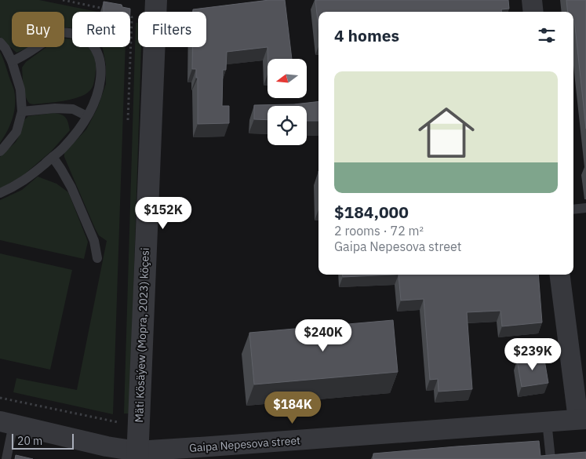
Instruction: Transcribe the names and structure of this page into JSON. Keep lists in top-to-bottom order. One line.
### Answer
{"streets":{"street":["Mäti Kösäýew (Mopra, 2023) köçesi","Gaipa Nepesova street"]},"crossings":[["Mäti Kösäýew (Mopra, 2023) köçesi","Gaipa Nepesova street"]],"scale_bar":"20 m","north":"left","page":{"chip":["Buy","Rent","Filters"],"heading":"4 homes","list":[{"name":"$184,000","note":"2 rooms · 72 m² · Gaipa Nepesova street"}],"price":["$152K","$240K","$239K","$184K"],"scale":"20 m"}}
